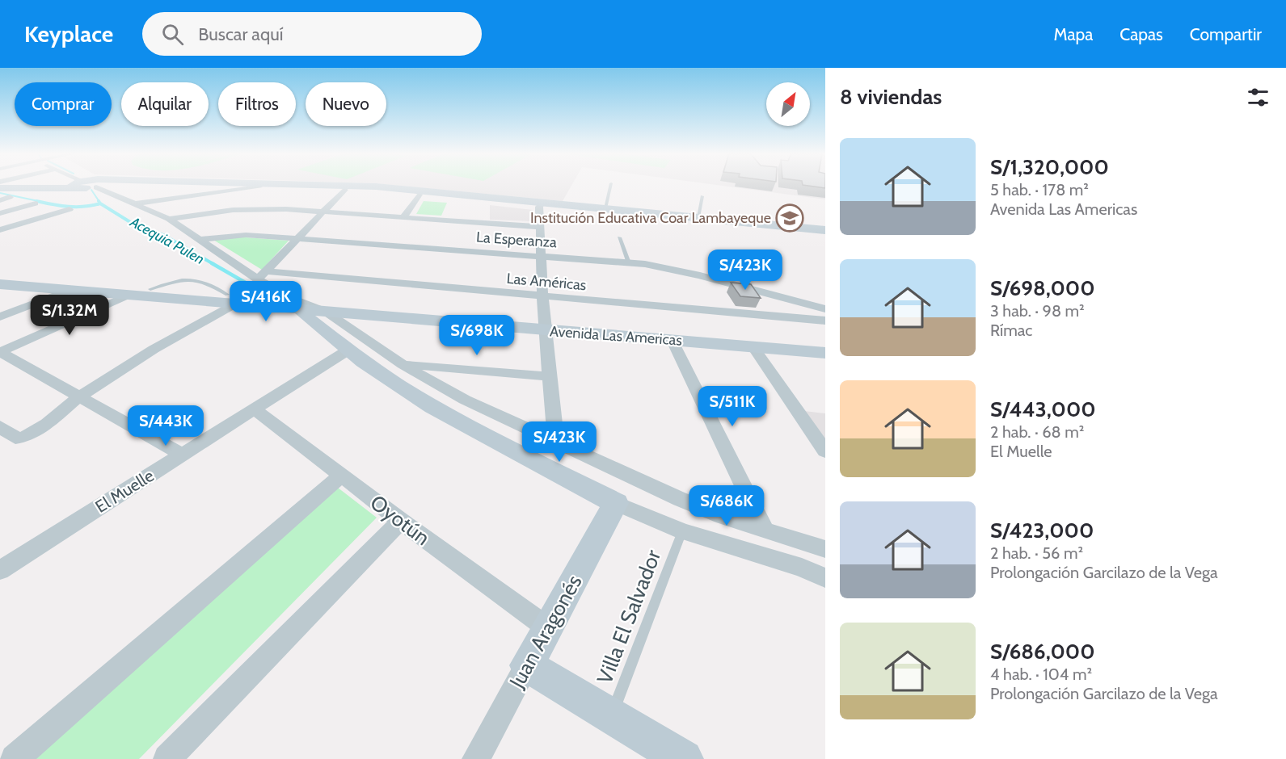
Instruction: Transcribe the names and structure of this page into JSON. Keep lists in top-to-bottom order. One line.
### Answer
{"streets":{"main road":["Avenida Las Americas","Juan Aragonés"],"street":["La Esperanza","Las Américas","El Muelle","Oyotún"],"lane":["Villa El Salvador"]},"crossings":[["El Muelle","Oyotún"],["Oyotún","Juan Aragonés"]],"water":["Acequia Pulen"],"places":{"school or university":["Institución Educativa Coar Lambayeque"]},"north":"top right","page":{"header":"Keyplace","search":"Buscar aquí","nav":["Mapa","Capas","Compartir"],"heading":"8 viviendas","chip":["Comprar","Alquilar","Filtros","Nuevo"],"list":[{"name":"S/1,320,000","note":"5 hab. · 178 m² · Avenida Las Americas"},{"name":"S/698,000","note":"3 hab. · 98 m² · Rímac"},{"name":"S/443,000","note":"2 hab. · 68 m² · El Muelle"},{"name":"S/423,000","note":"2 hab. · 56 m² · Prolongación Garcilazo de la Vega"},{"name":"S/686,000","note":"4 hab. · 104 m² · Prolongación Garcilazo de la Vega"}],"price":["S/423K","S/416K","S/1.32M","S/698K","S/511K","S/443K","S/423K","S/686K"]}}
